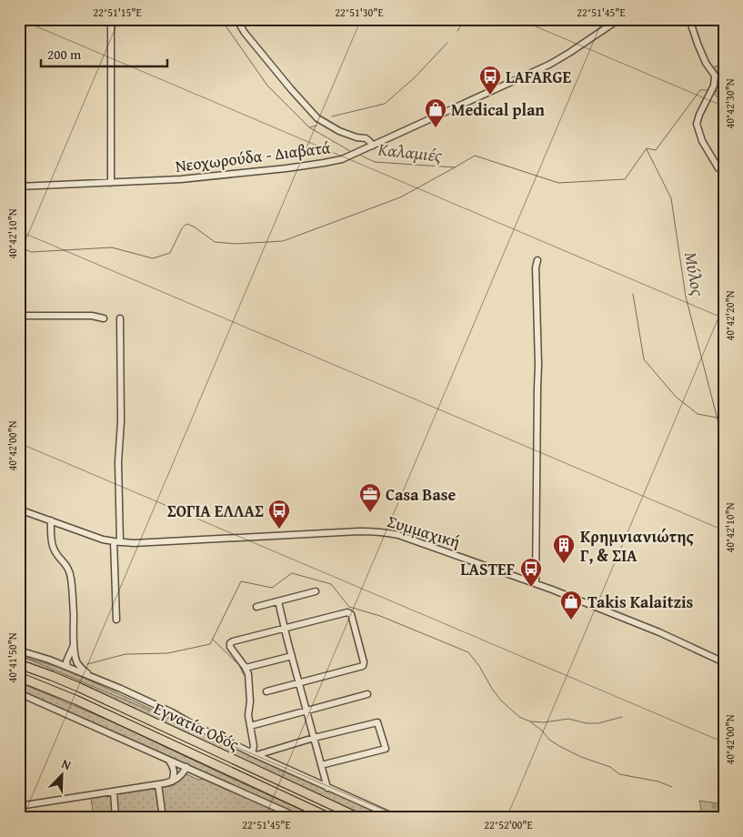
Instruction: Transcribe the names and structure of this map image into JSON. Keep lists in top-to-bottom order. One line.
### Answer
{"streets":{"highway":["Εγνατία Οδός"],"street":["Νεοχωρούδα - Διαβατά","Συμμαχική"]},"water":["Καλαμιές","Μύλος"],"places":{"bus stop":["LAFARGE","ΣΟΓΙΑ ΕΛΛΑΣ","LASTEF"],"shop":["Medical plan","Takis Kalaitzis"],"office":["Casa Base"],"building":["Κρημνιανιώτης Γ, & ΣΙΑ"]},"scale_bar":"200 m","north":"top right","coordinates":["22°51'15\"E","22°51'30\"E","22°51'45\"E","40°42'30\"N","40°42'10\"N","40°42'20\"N","40°42'00\"N","40°41'50\"N","22°52'00\"E"]}
